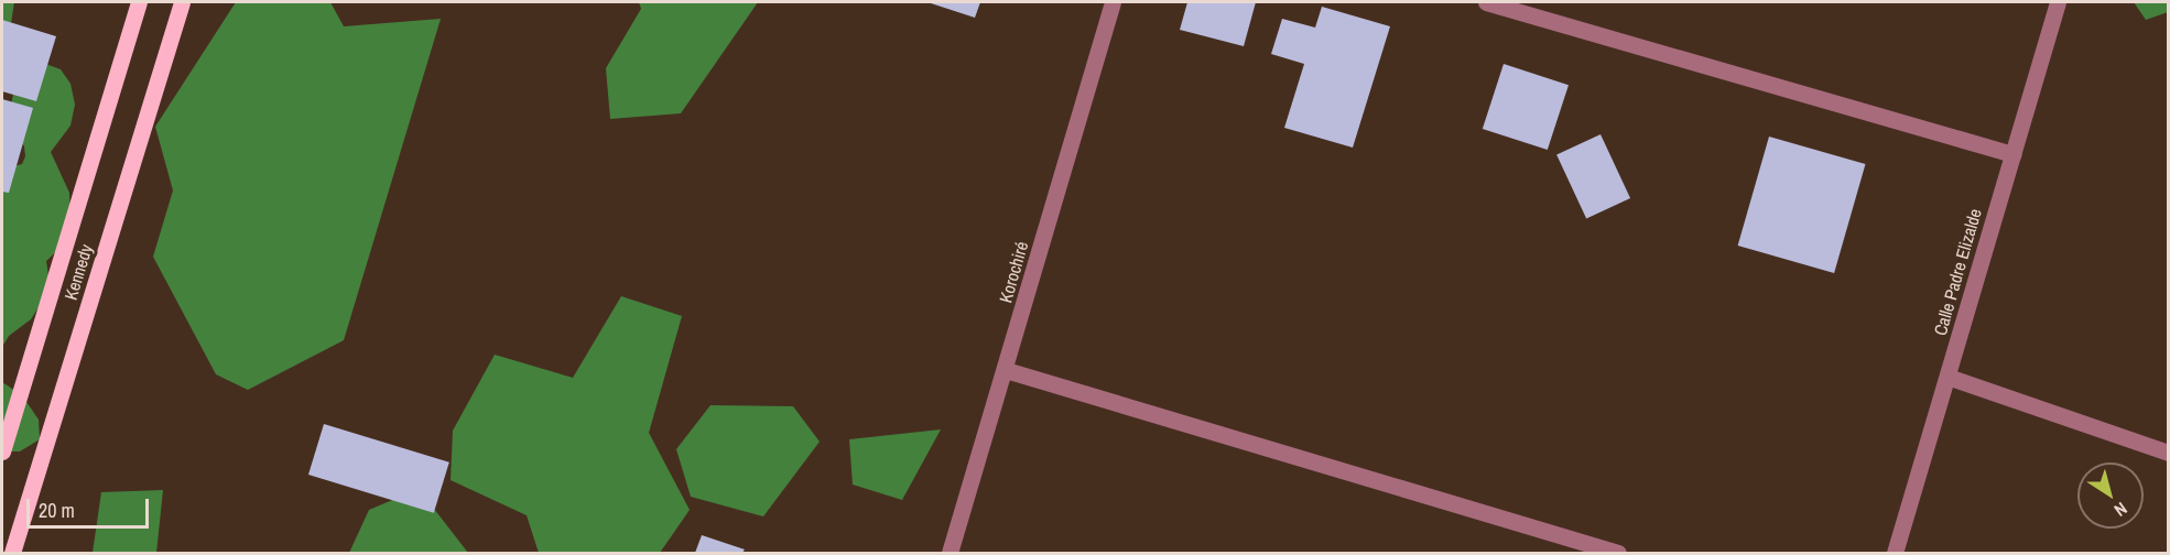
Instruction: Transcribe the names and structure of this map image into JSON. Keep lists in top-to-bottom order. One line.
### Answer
{"streets":{"main road":["Kennedy"],"street":["Korochiré","Calle Padre Elizalde"]},"scale_bar":"20 m","north":"bottom right"}
